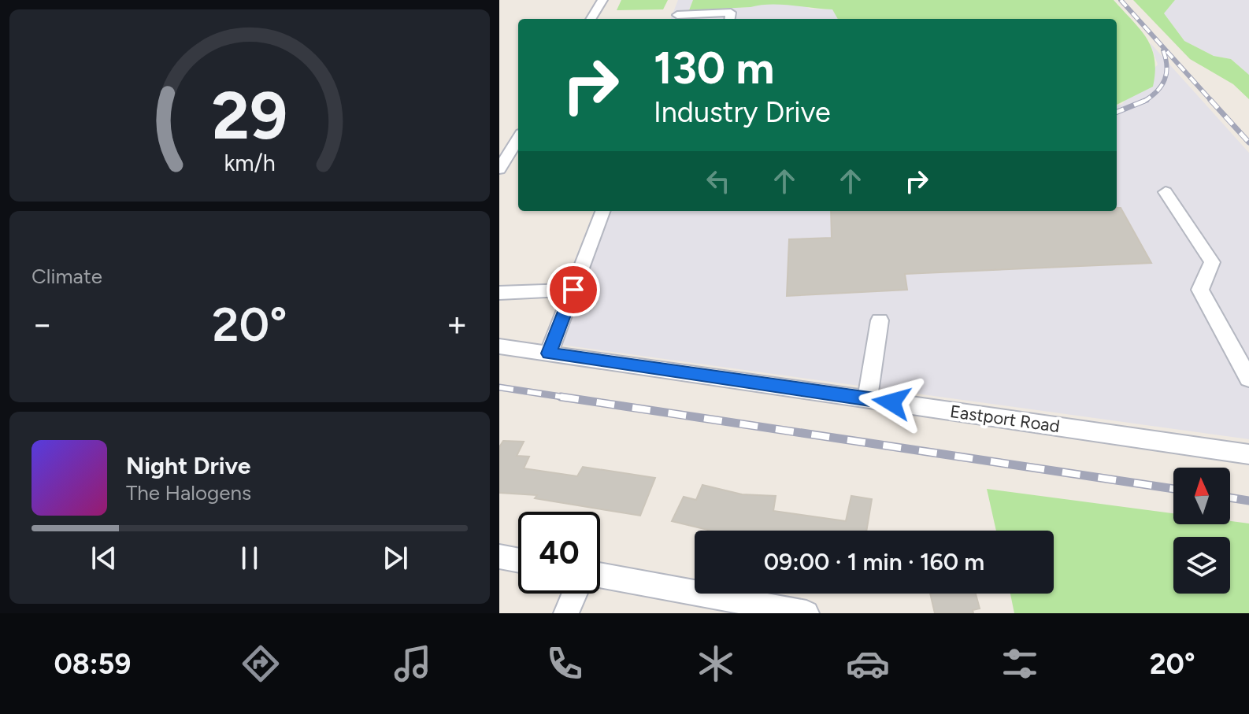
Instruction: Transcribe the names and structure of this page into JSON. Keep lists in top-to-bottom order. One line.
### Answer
{"streets":{"street":["Eastport Road"]},"north":"top","page":{"turn":["130 m","Industry Drive"],"tile":"Climate","heat":["−","20°","+"],"song":["Night Drive","The Halogens"],"limit":"40","trip":"09:00 · 1 min · 160 m","tabs":["08:59","20°"],"gauge":["29","km/h"]}}
